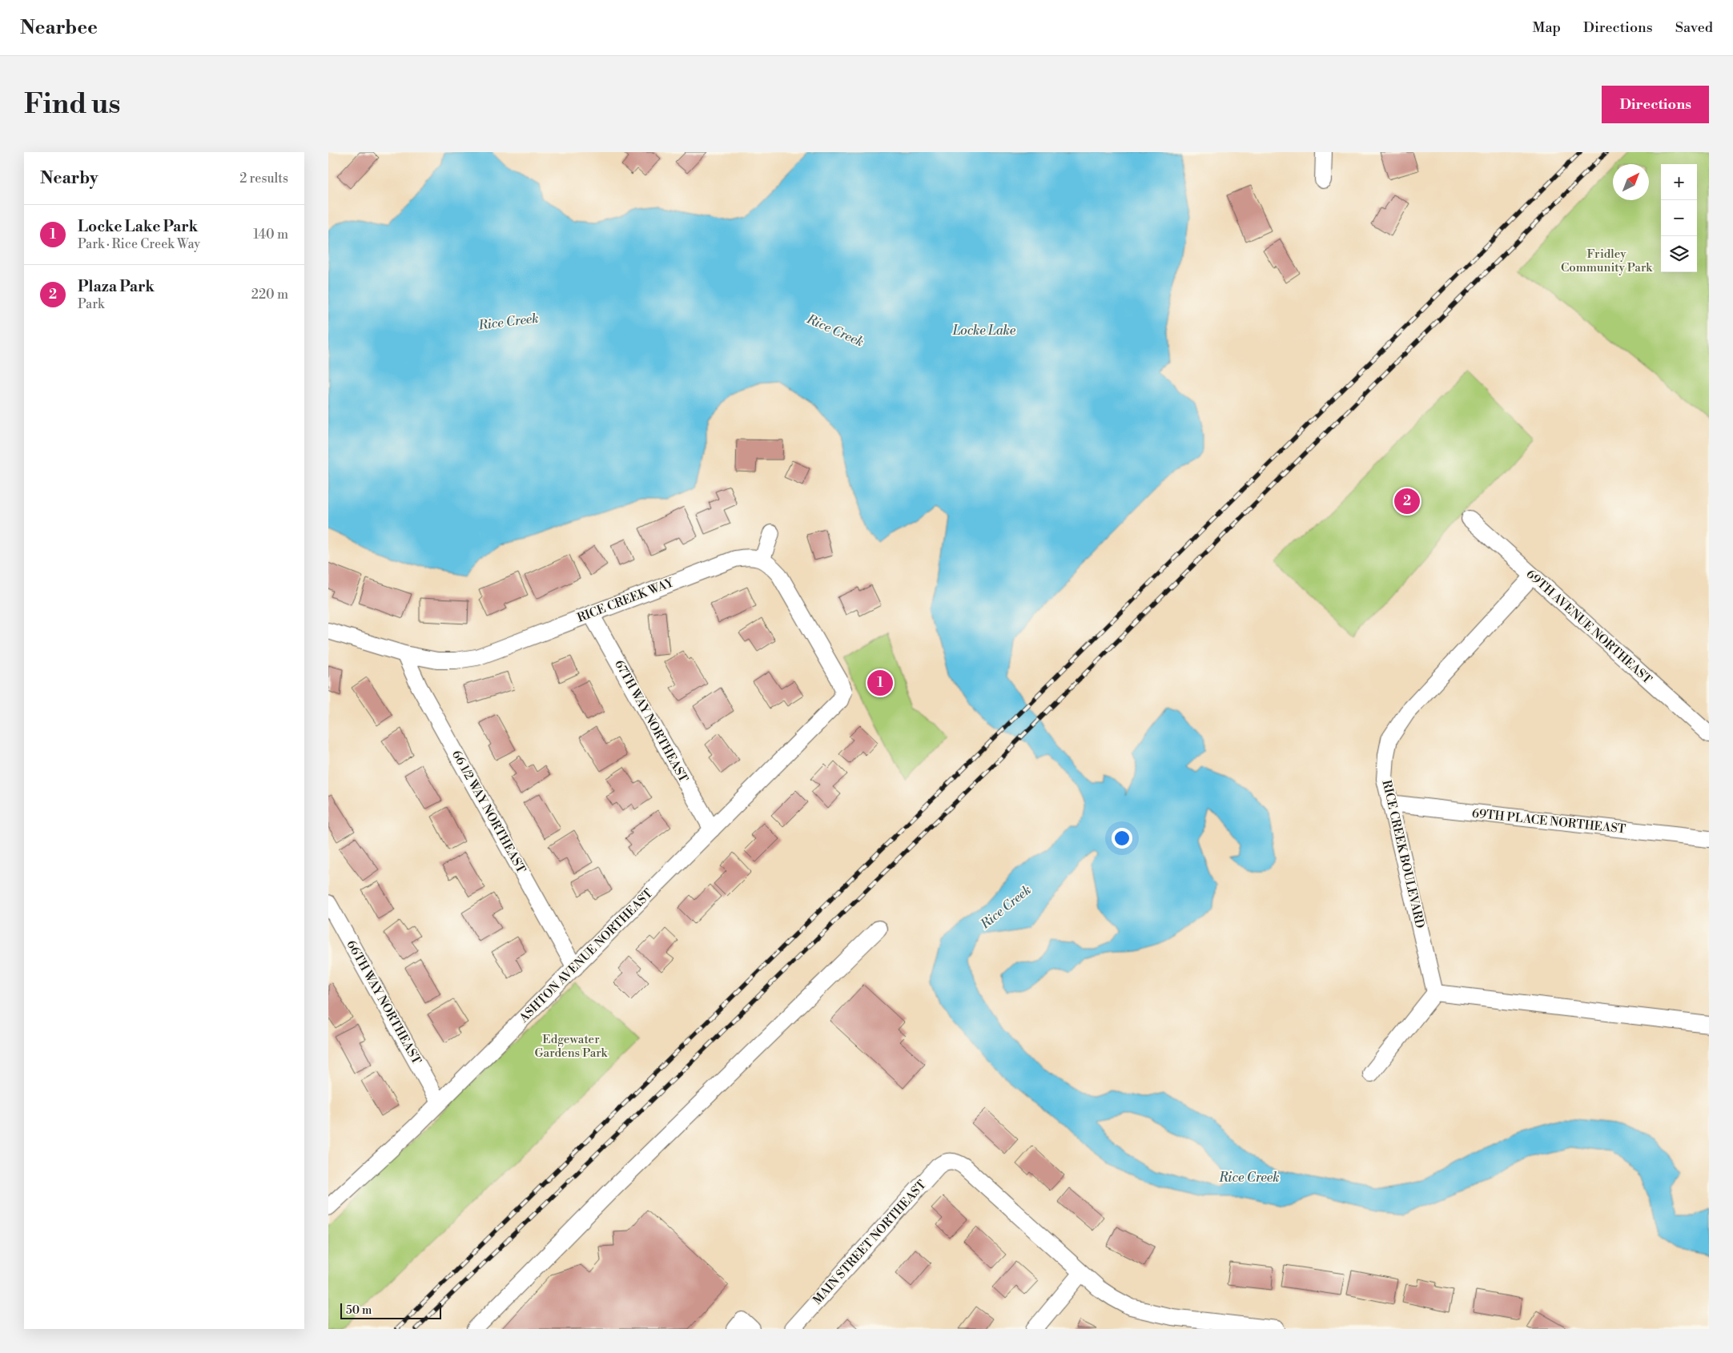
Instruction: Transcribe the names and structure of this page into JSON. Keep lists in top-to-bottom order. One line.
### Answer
{"streets":{"street":["RICE CREEK WAY","69TH AVENUE NORTHEAST","67TH WAY NORTHEAST","66 1/2 WAY NORTHEAST","69TH PLACE NORTHEAST","RICE CREEK BOULEVARD","ASHTON AVENUE NORTHEAST","66TH WAY NORTHEAST","MAIN STREET NORTHEAST"]},"crossings":[["RICE CREEK WAY","67TH WAY NORTHEAST"],["RICE CREEK WAY","66 1/2 WAY NORTHEAST"],["RICE CREEK WAY","ASHTON AVENUE NORTHEAST"],["69TH AVENUE NORTHEAST","RICE CREEK BOULEVARD"],["67TH WAY NORTHEAST","ASHTON AVENUE NORTHEAST"],["66 1/2 WAY NORTHEAST","ASHTON AVENUE NORTHEAST"],["69TH PLACE NORTHEAST","RICE CREEK BOULEVARD"],["ASHTON AVENUE NORTHEAST","66TH WAY NORTHEAST"]],"water":["Rice Creek","Locke Lake"],"parks":["Fridley Community Park","Edgewater Gardens Park"],"scale_bar":"50 m","north":"top right","page":{"header":"Nearbee","nav":["Map","Directions","Saved"],"buttons":"Directions","title":"Find us","heading":["Nearby","2 results"],"map_buttons":["+","−"],"list":[{"mark":"1","name":"Locke Lake Park","note":"Park · Rice Creek Way","value":"140 m"},{"mark":"2","name":"Plaza Park","note":"Park","value":"220 m"}],"pins":["2","1"],"scale":"50 m"}}
